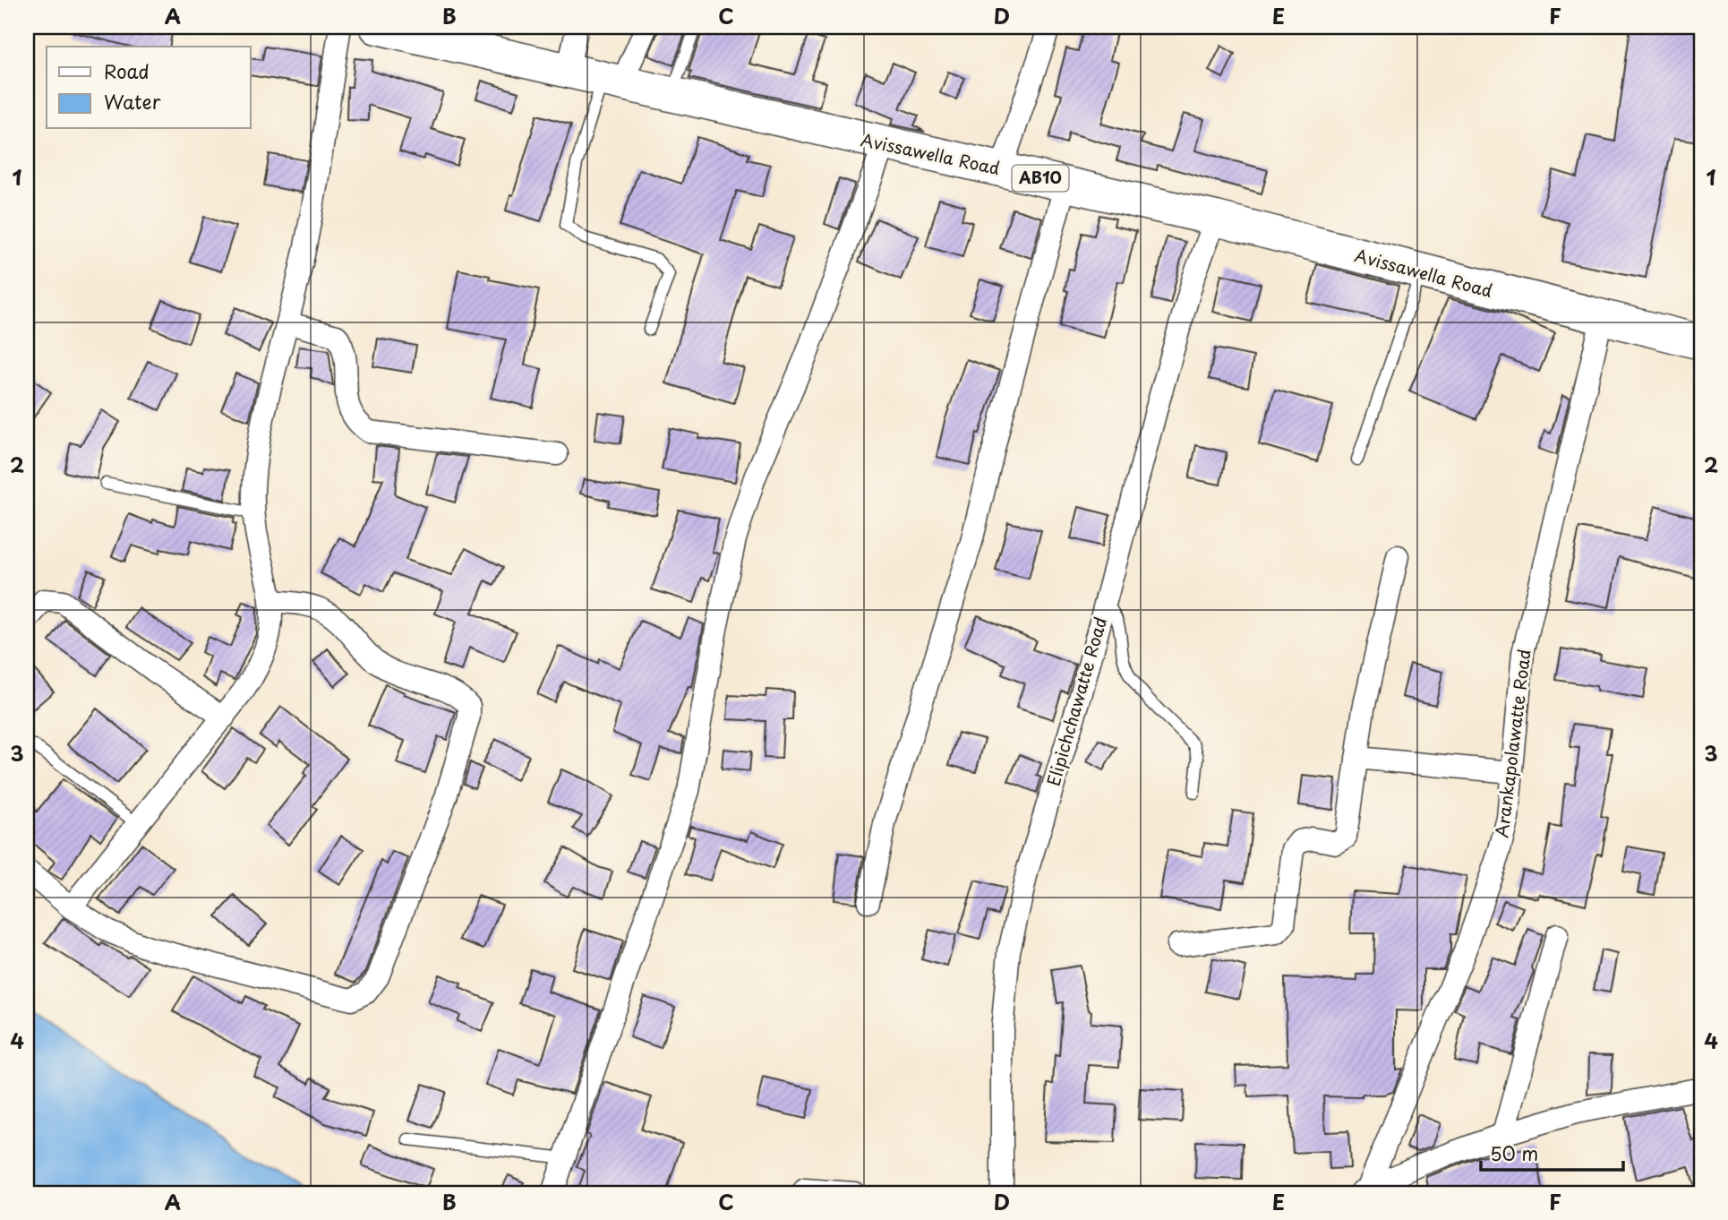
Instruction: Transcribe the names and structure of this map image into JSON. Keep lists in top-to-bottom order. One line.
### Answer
{"streets":{"main road":["Avissawella Road","AB10"],"street":["Elipichchawatte Road","Arankapolawatte Road"]},"crossings":[["Avissawella Road","Elipichchawatte Road"],["Avissawella Road","Arankapolawatte Road"]],"legend":["Road","Water"],"scale_bar":"50 m","grid":{"columns":["A","B","C","D","E","F"],"rows":["1","2","3","4"]}}
